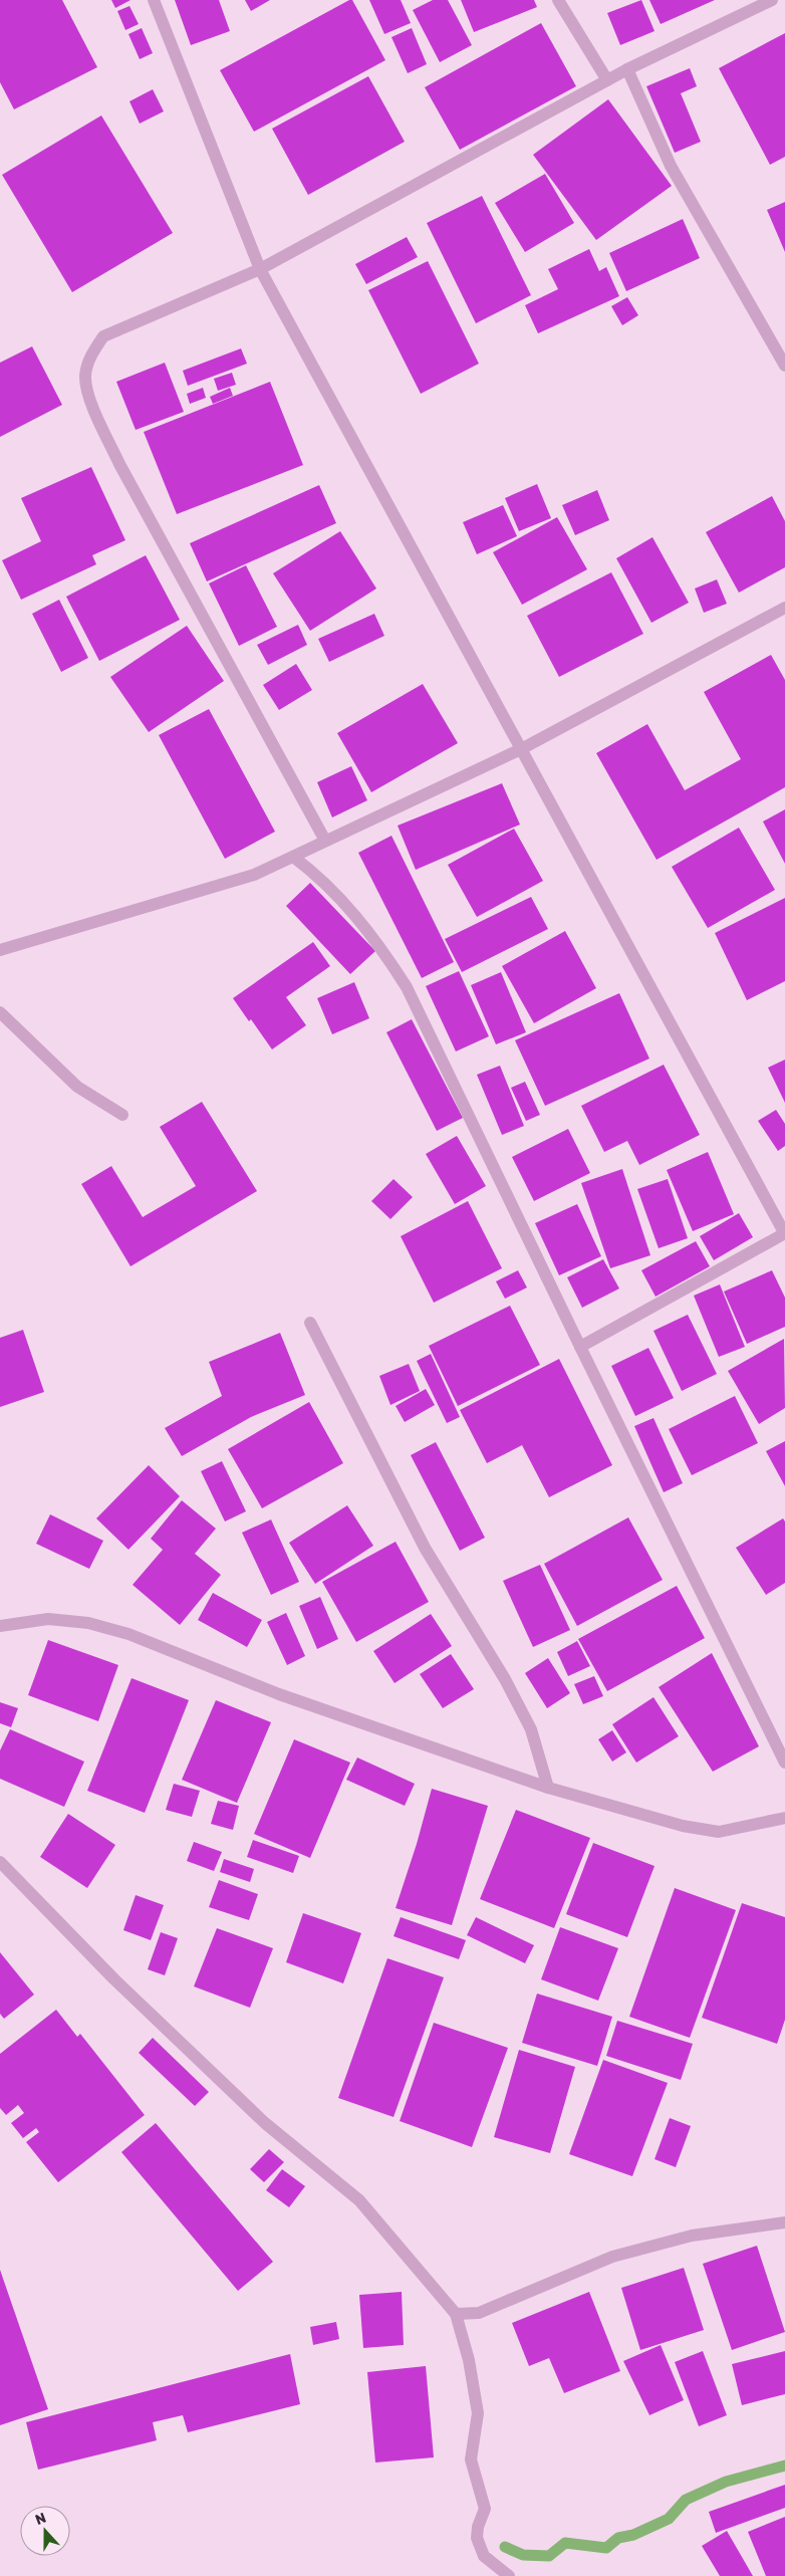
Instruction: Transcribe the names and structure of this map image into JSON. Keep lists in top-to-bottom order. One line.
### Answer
{"north":"top"}
